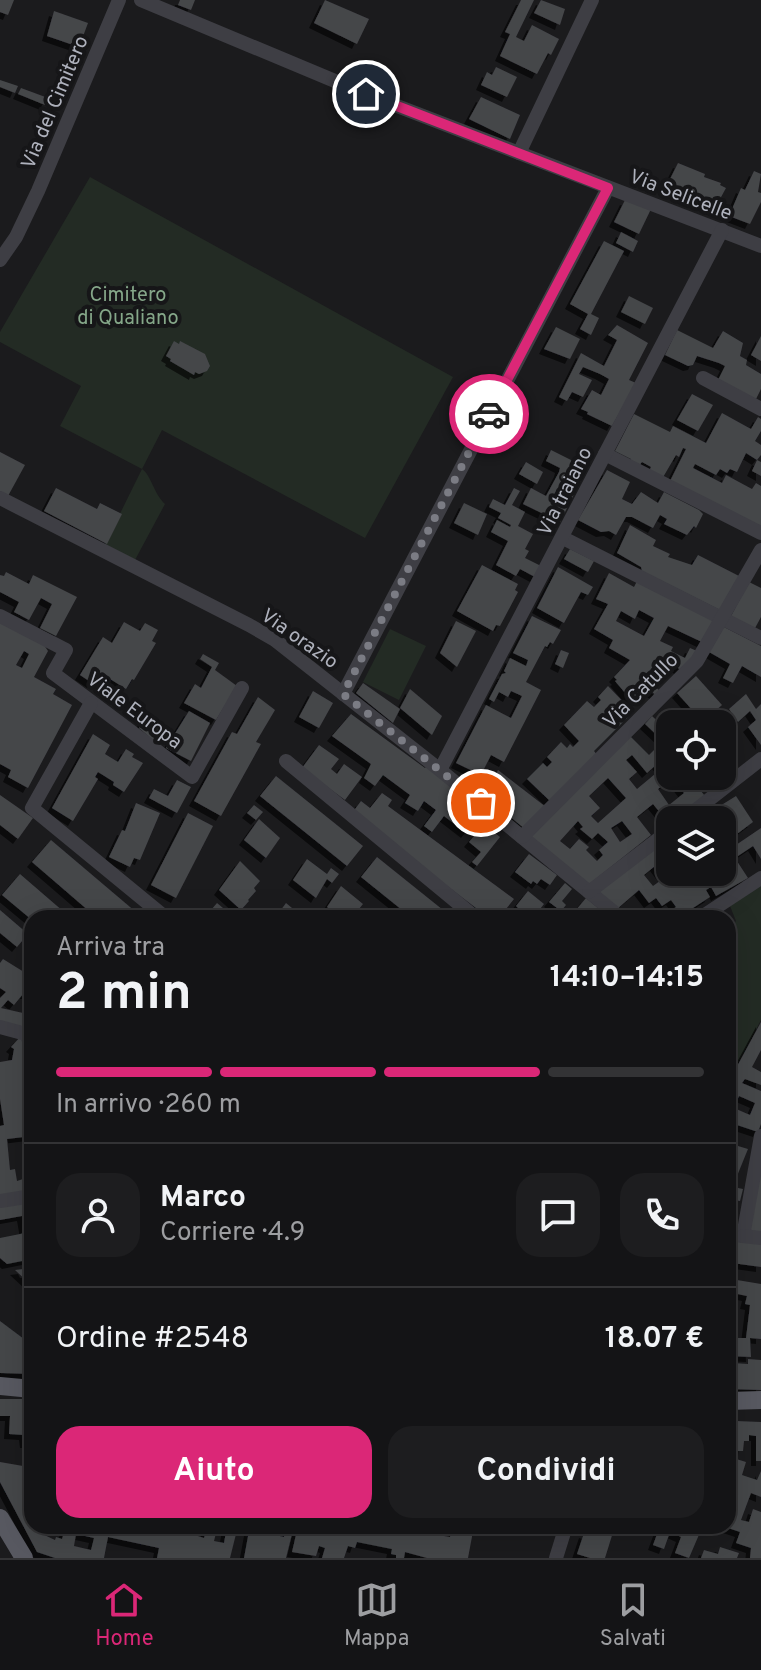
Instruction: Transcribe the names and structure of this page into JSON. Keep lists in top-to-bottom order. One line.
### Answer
{"streets":{"street":["Via del Cimitero","Via Selicelle","Via traiano","Via orazio","Via Catullo","Viale Europa"]},"crossings":[["Via Selicelle","Via traiano"],["Via traiano","Via orazio"],["Via orazio","Via Catullo"]],"parks":["Cimitero di Qualiano"],"page":{"heading":["2 min","Arriva tra","14:10–14:15"],"panel":["Marco","Corriere · 4.9","Ordine #2548","18.07 €"],"bar":"In arrivo · 260 m","buttons":["Aiuto","Condividi"],"tabs":["Home","Mappa","Salvati"]}}
